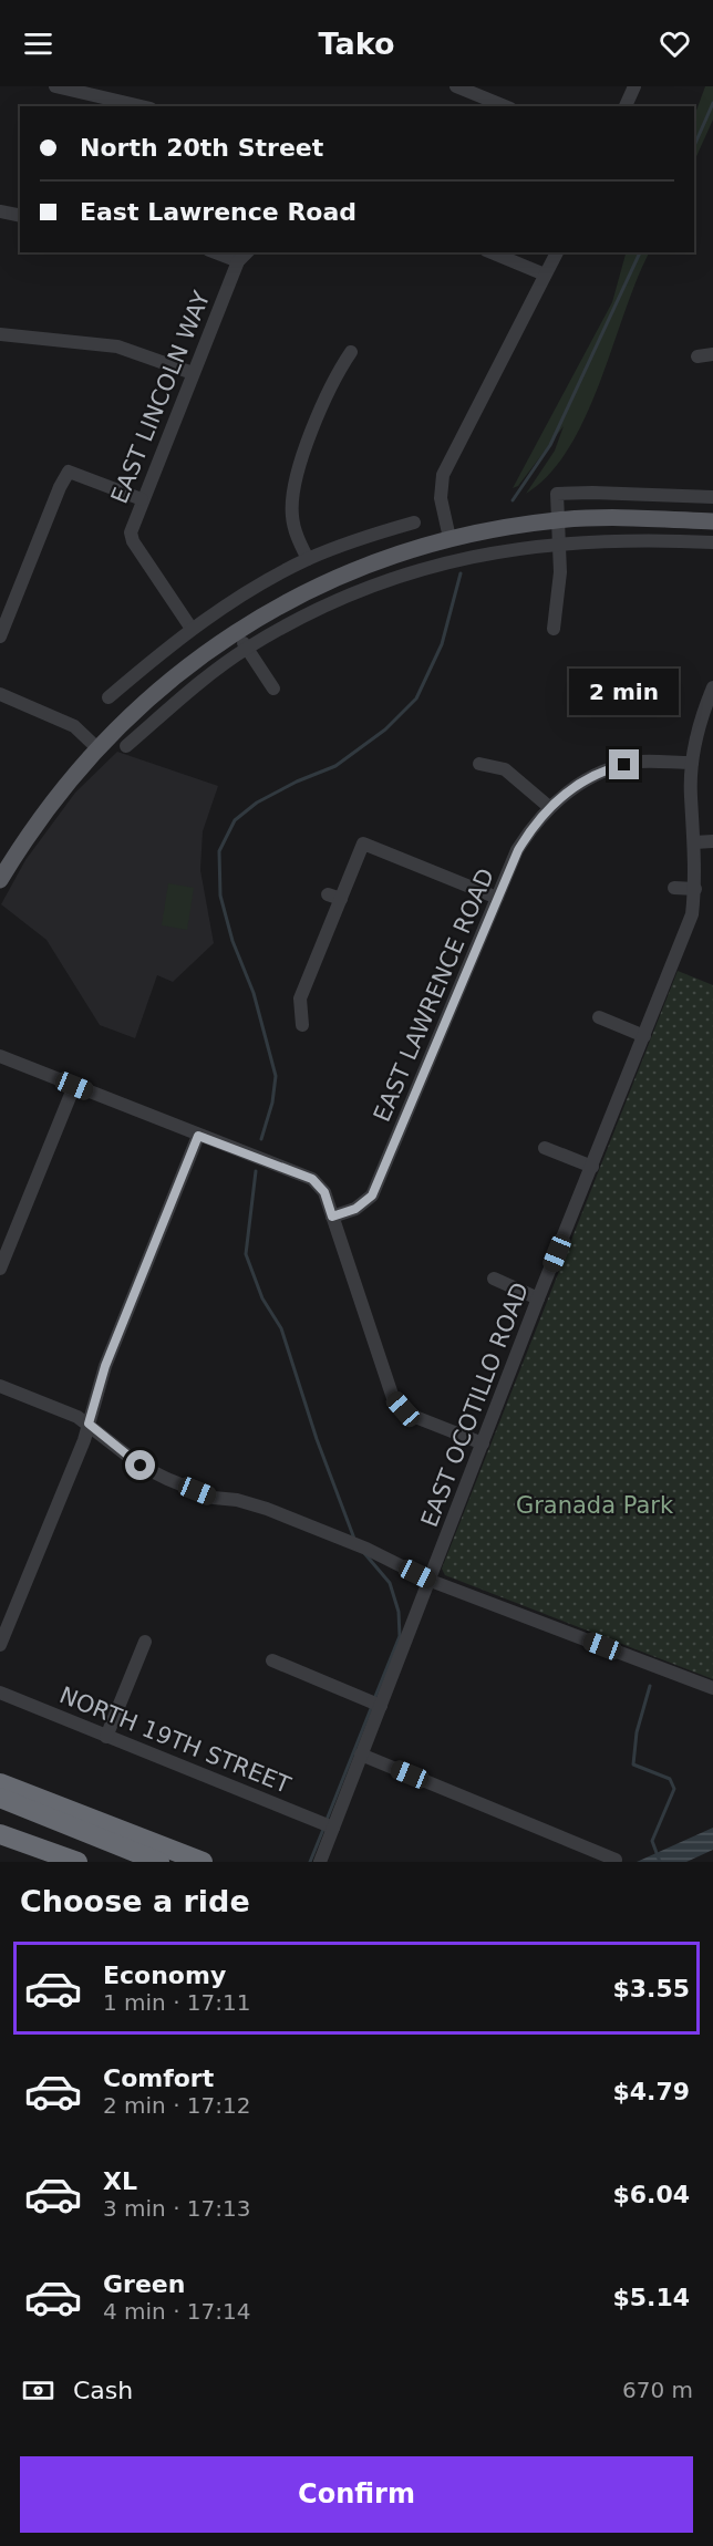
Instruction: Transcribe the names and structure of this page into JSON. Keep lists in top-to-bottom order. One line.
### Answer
{"streets":{"street":["EAST LINCOLN WAY","EAST LAWRENCE ROAD","EAST OCOTILLO ROAD","NORTH 19TH STREET"]},"crossings":[["EAST LAWRENCE ROAD","EAST OCOTILLO ROAD"],["EAST OCOTILLO ROAD","NORTH 19TH STREET"]],"parks":["Granada Park"],"page":{"header":"Tako","banner":["North 20th Street","East Lawrence Road"],"bubble":"2 min","heading":"Choose a ride","list":[{"name":"Economy","note":"1 min · 17:11","value":"$3.55"},{"name":"Comfort","note":"2 min · 17:12","value":"$4.79"},{"name":"XL","note":"3 min · 17:13","value":"$6.04"},{"name":"Green","note":"4 min · 17:14","value":"$5.14"}],"pay":["Cash","670 m"],"buttons":"Confirm"}}
